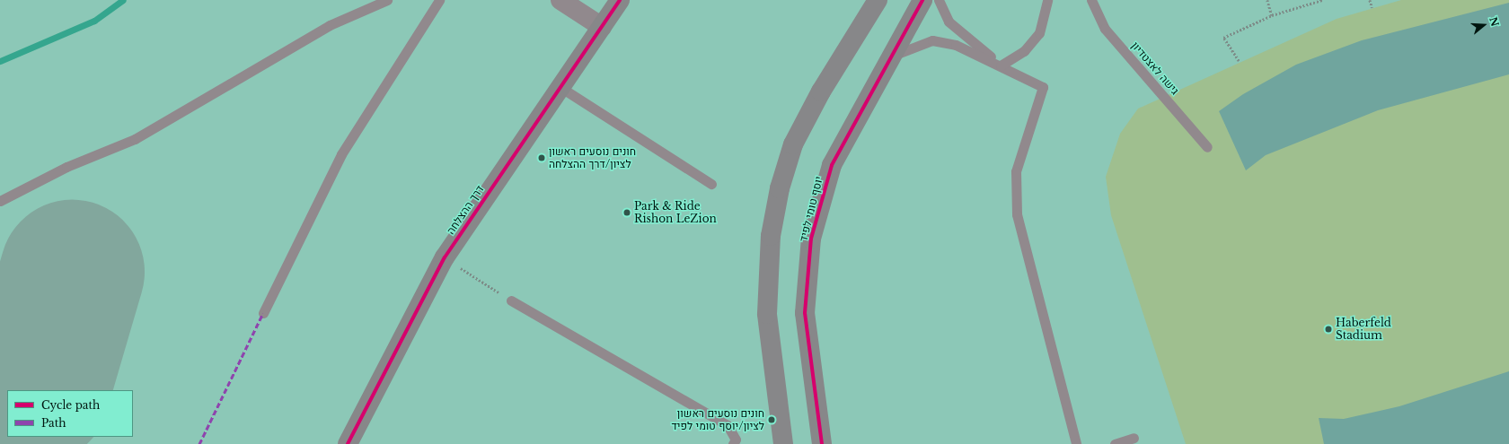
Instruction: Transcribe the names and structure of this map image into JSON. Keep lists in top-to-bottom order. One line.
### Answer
{"streets":{"street":["יוסף טומי לפיד","דרך ההצלחה"],"lane":["גישה לאצטדיון"]},"places":["חונים נוסעים ראשון לציון/דרך ההצלחה","Park & Ride Rishon LeZion","Haberfeld Stadium","חונים נוסעים ראשון לציון/יוסף טומי לפיד"],"legend":["Cycle path","Path"],"north":"right"}
